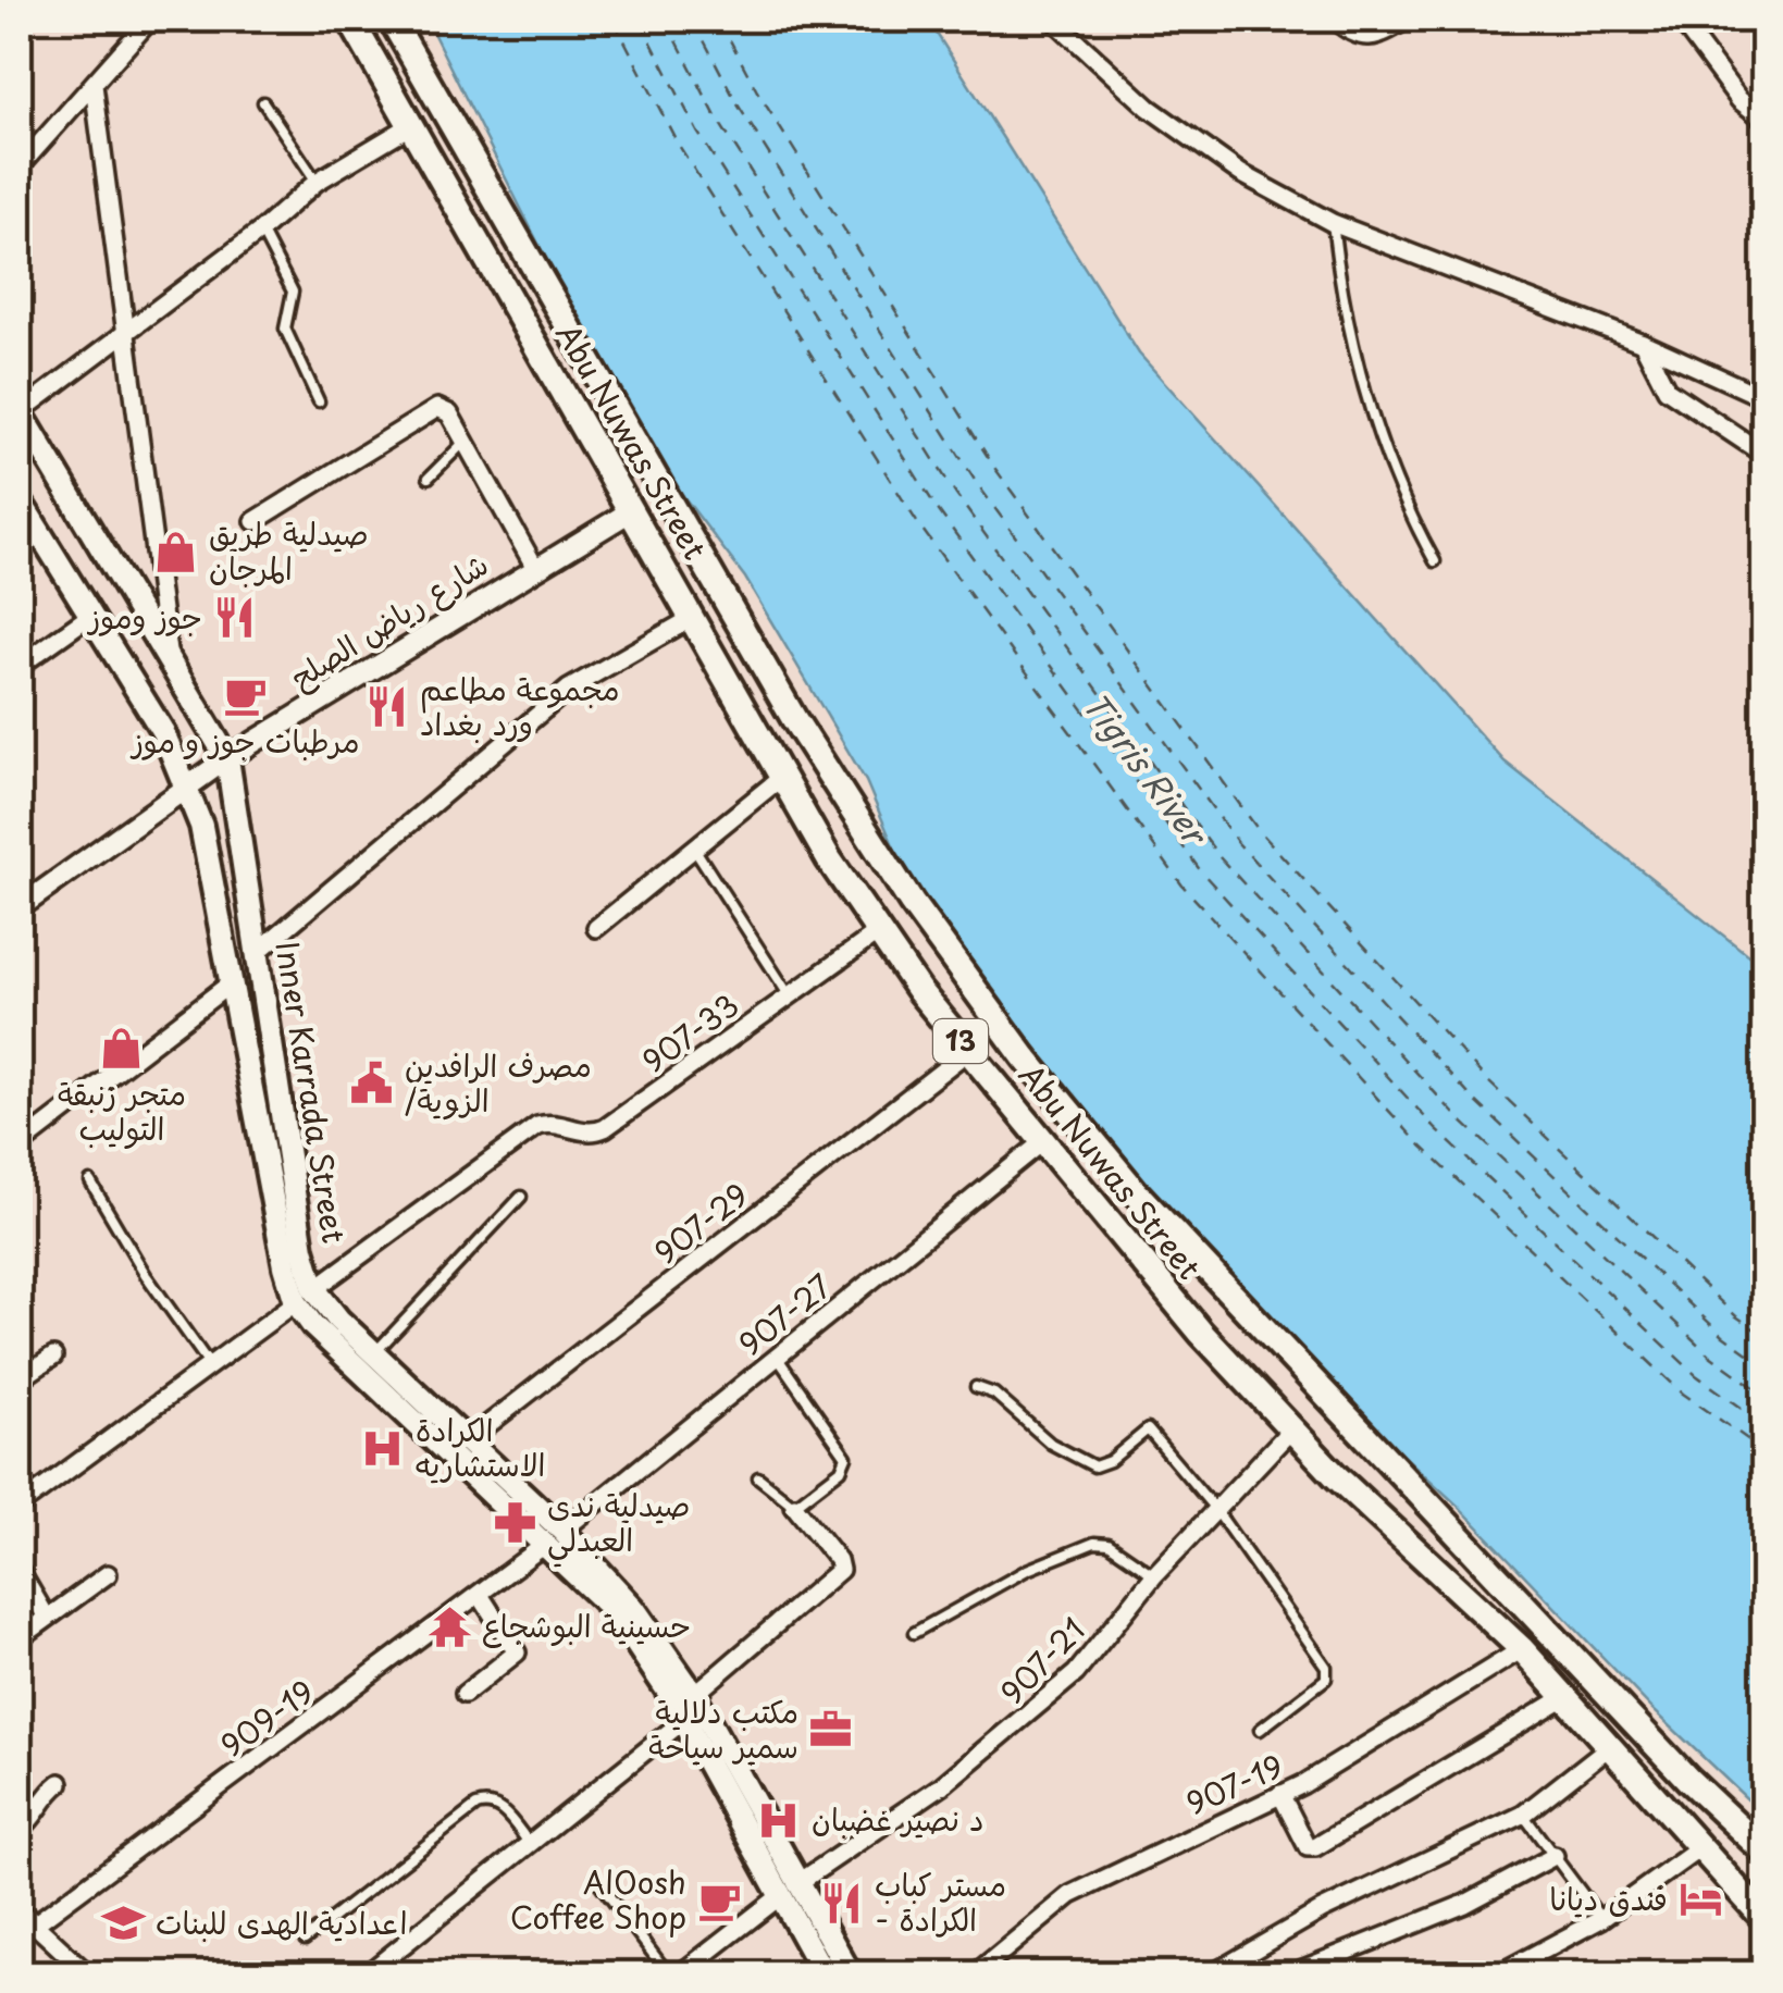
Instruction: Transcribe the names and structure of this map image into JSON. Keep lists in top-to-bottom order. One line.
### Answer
{"streets":{"main road":["Abu Nuwas Street","13","Inner Karrada Street"],"street":["شارع رياض الصلح","907-33","907-29","907-27","907-21","909-19","907-19"]},"crossings":[["Abu Nuwas Street","شارع رياض الصلح"],["Abu Nuwas Street","907-33"],["Abu Nuwas Street","907-29"],["Abu Nuwas Street","907-27"],["Abu Nuwas Street","907-21"],["Abu Nuwas Street","907-19"],["شارع رياض الصلح","Inner Karrada Street"],["907-33","Inner Karrada Street"],["Inner Karrada Street","907-29"],["Inner Karrada Street","907-27"],["Inner Karrada Street","907-21"],["Inner Karrada Street","909-19"],["907-27","909-19"]],"water":["Tigris River"],"places":{"shop":["صيدلية طريق المرجان","متجر زنبقة التوليب"],"restaurant":["جوز وموز","مجموعة مطاعم ورد بغداد","مستر كباب - الكرادة"],"cafe":["مرطبات جوز و موز","AlOosh Coffee Shop"],"public building":["مصرف الرافدين /الزوية"],"hospital":["الكرادة الاستشاريه","د نصير غضبان"],"pharmacy":["صيدلية ندى العبدلي"],"temple":["حسينية البوشجاع"],"office":["مكتب دلالية سمير سياحة"],"hotel":["فندق ديانا"],"school or university":["اعدادية الهدى للبنات"]}}
